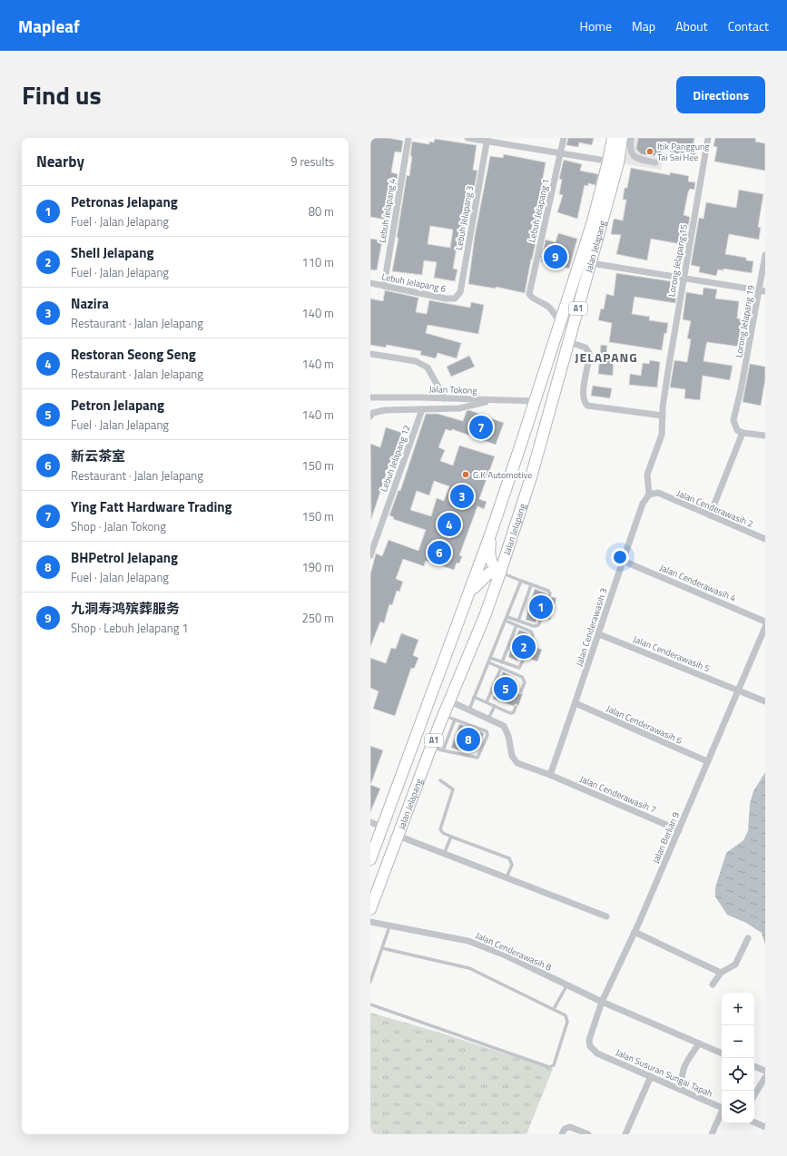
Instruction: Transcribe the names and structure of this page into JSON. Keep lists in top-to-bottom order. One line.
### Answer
{"streets":{"main road":["Jalan Jelapang","A1"],"street":["Lebuh Jelapang 4","Lebuh Jelapang 1","Lebuh Jelapang 3","Lorong Jelapang 15","Lebuh Jelapang 6","Lorong Jelapang 19","Jalan Tokong","Lebuh Jelapang 12","Jalan Cenderawasih 2","Jalan Cenderawasih 4","Jalan Cenderawasih 3","Jalan Cenderawasih 5","Jalan Cenderawasih 6","Jalan Cenderawasih 7","Jalan Berlian 9","Jalan Cenderawasih 8","Jalan Susuran Sungai Tapah"]},"crossings":[["Lebuh Jelapang 4","Lebuh Jelapang 6"],["Lebuh Jelapang 1","Jalan Jelapang"],["Lebuh Jelapang 3","Lebuh Jelapang 6"],["Jalan Jelapang","Jalan Tokong"],["Lorong Jelapang 15","Jalan Cenderawasih 2"],["Lorong Jelapang 15","Jalan Cenderawasih 3"],["Jalan Cenderawasih 2","Jalan Cenderawasih 3"],["Jalan Cenderawasih 4","Jalan Cenderawasih 3"],["Jalan Cenderawasih 3","Jalan Cenderawasih 5"],["Jalan Cenderawasih 3","Jalan Cenderawasih 6"],["Jalan Cenderawasih 3","Jalan Cenderawasih 7"],["Jalan Cenderawasih 5","Jalan Berlian 9"],["Jalan Cenderawasih 6","Jalan Berlian 9"],["Jalan Cenderawasih 7","Jalan Berlian 9"],["Jalan Berlian 9","Jalan Cenderawasih 8"],["Jalan Berlian 9","Jalan Susuran Sungai Tapah"]],"districts":["JELAPANG"],"places":["Itik Panggung Tai Sai Hee","G.K Automotive"],"page":{"header":"Mapleaf","nav":["Home","Map","About","Contact"],"title":"Find us","buttons":"Directions","heading":["Nearby","9 results"],"list":[{"mark":"1","name":"Petronas Jelapang","note":"Fuel · Jalan Jelapang","value":"80 m"},{"mark":"2","name":"Shell Jelapang","note":"Fuel · Jalan Jelapang","value":"110 m"},{"mark":"3","name":"Nazira","note":"Restaurant · Jalan Jelapang","value":"140 m"},{"mark":"4","name":"Restoran Seong Seng","note":"Restaurant · Jalan Jelapang","value":"140 m"},{"mark":"5","name":"Petron Jelapang","note":"Fuel · Jalan Jelapang","value":"140 m"},{"mark":"6","name":"新云茶室","note":"Restaurant · Jalan Jelapang","value":"150 m"},{"mark":"7","name":"Ying Fatt Hardware Trading","note":"Shop · Jalan Tokong","value":"150 m"},{"mark":"8","name":"BHPetrol Jelapang","note":"Fuel · Jalan Jelapang","value":"190 m"},{"mark":"9","name":"九洞寿鸿殡葬服务","note":"Shop · Lebuh Jelapang 1","value":"250 m"}],"pins":["9","7","3","4","6","1","2","5","8"],"map_buttons":["+","−"]}}
